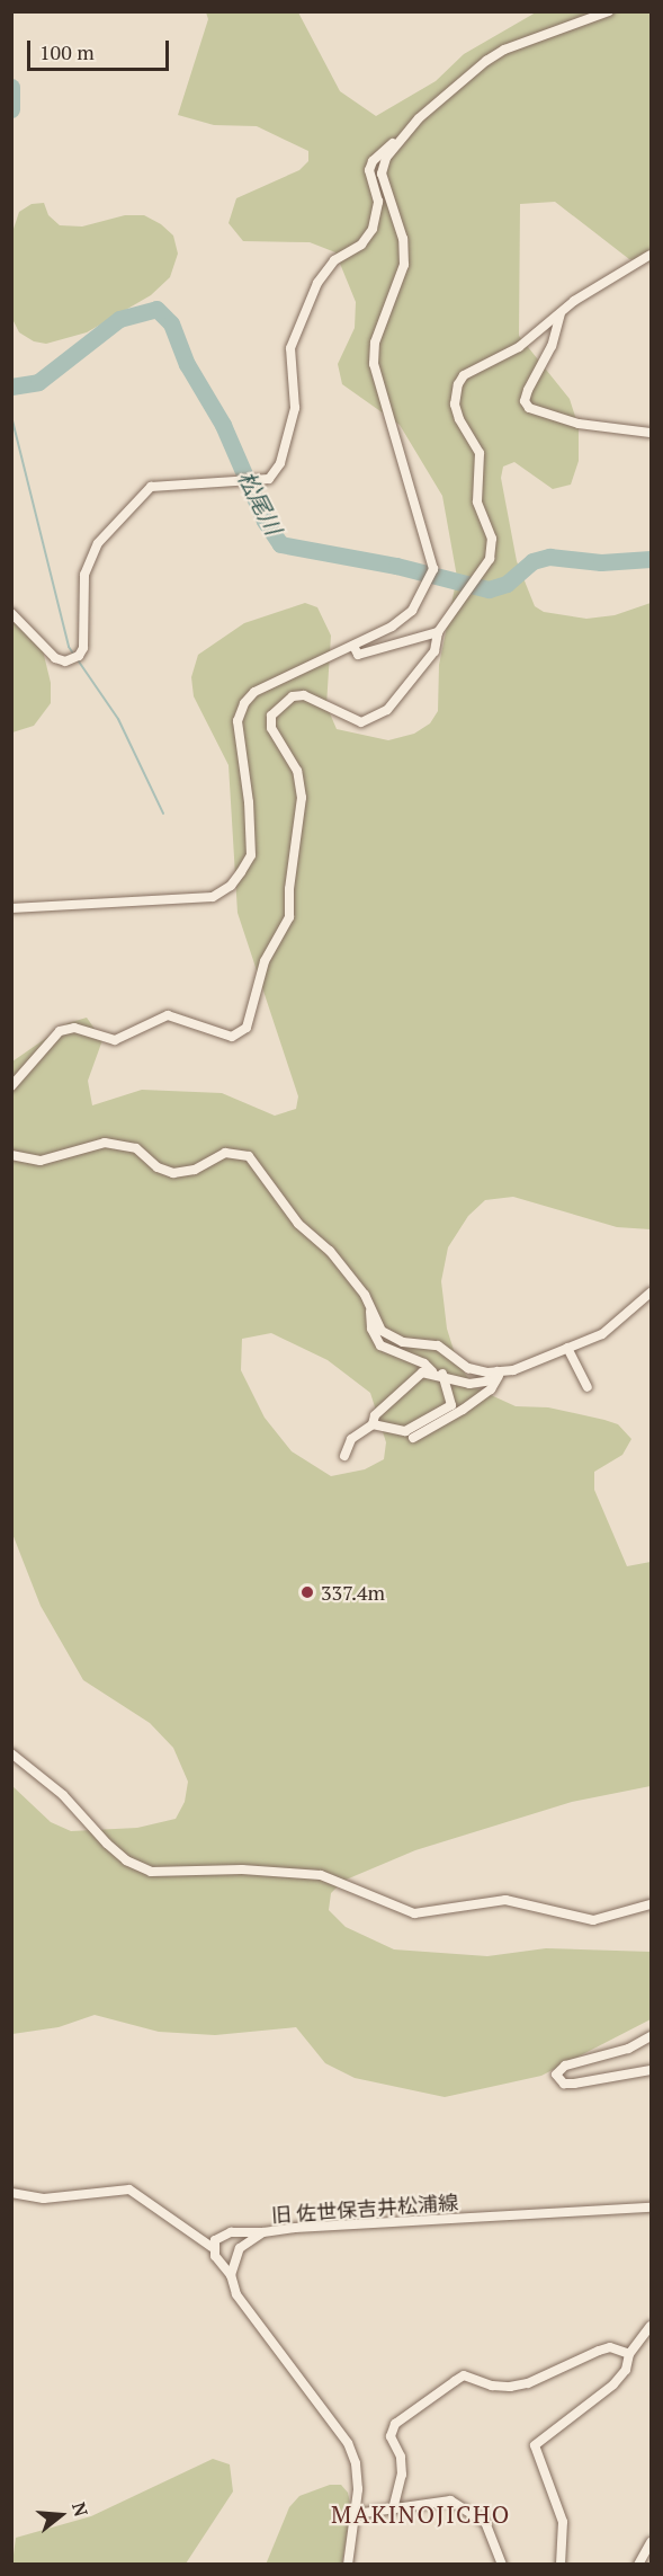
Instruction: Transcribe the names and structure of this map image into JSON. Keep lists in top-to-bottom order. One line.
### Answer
{"streets":{"street":["旧 佐世保吉井松浦線"]},"districts":["MAKINOJICHO"],"water":["松尾川"],"places":["337.4m"],"scale_bar":"100 m","north":"right"}
